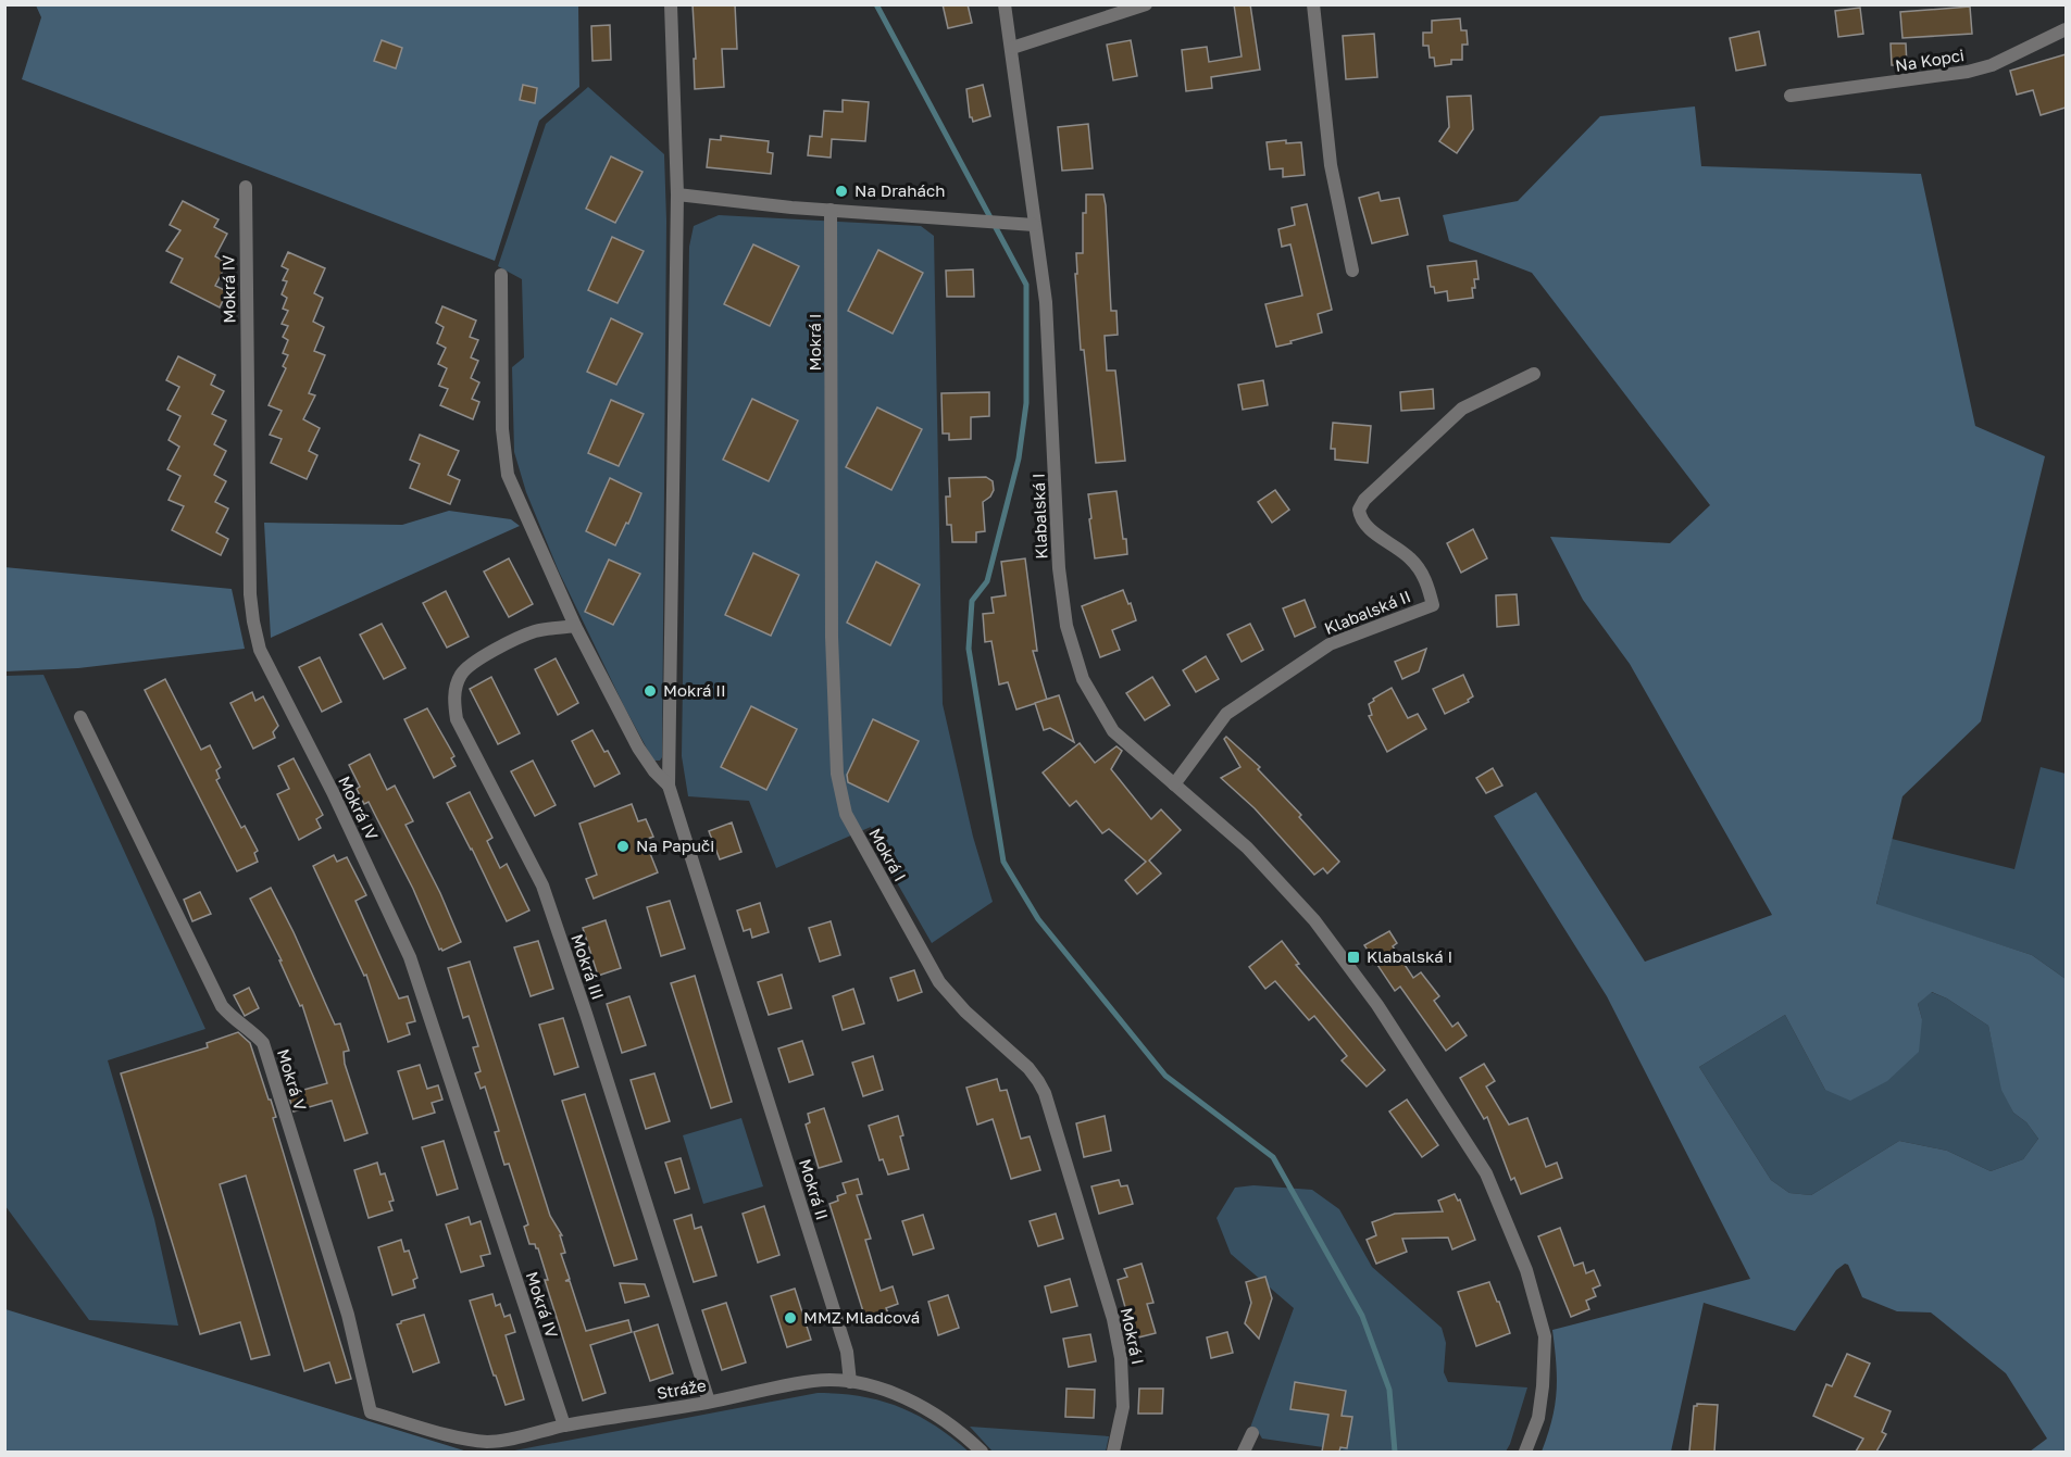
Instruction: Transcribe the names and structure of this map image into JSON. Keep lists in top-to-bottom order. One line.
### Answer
{"streets":{"street":["Na Kopci","Mokrá IV","Mokrá I","Klabalská I","Klabalská II","Mokrá III","Mokrá V","Mokrá II","Stráže"]},"crossings":[["Mokrá IV","Stráže"],["Klabalská I","Klabalská II"],["Mokrá III","Mokrá II"],["Mokrá III","Stráže"],["Mokrá V","Stráže"],["Mokrá II","Stráže"]],"places":{"other":["Na Drahách","Mokrá II","Na Papuči","MMZ Mladcová"],"transit":["Klabalská I"]}}
